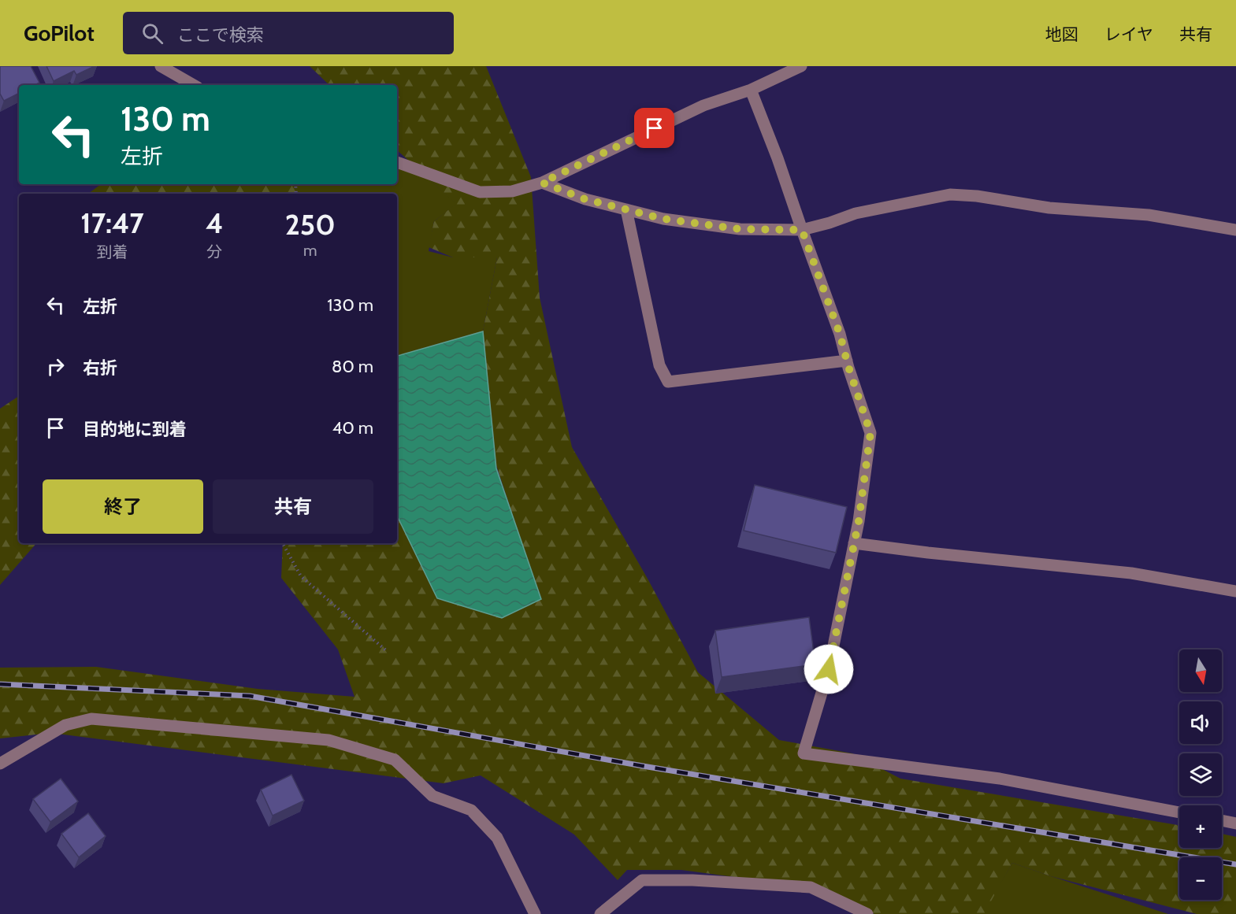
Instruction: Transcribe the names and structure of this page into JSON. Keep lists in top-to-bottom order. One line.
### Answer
{"north":"bottom","page":{"header":"GoPilot","search":"ここで検索","nav":["地図","レイヤ","共有"],"turn":["130 m","左折"],"eta":["17:47","到着","4","分","250","m"],"list":[{"name":"左折","value":"130 m"},{"name":"右折","value":"80 m"},{"name":"目的地に到着","value":"40 m"}],"buttons":["終了","共有"],"map_buttons":["+","−"]}}
